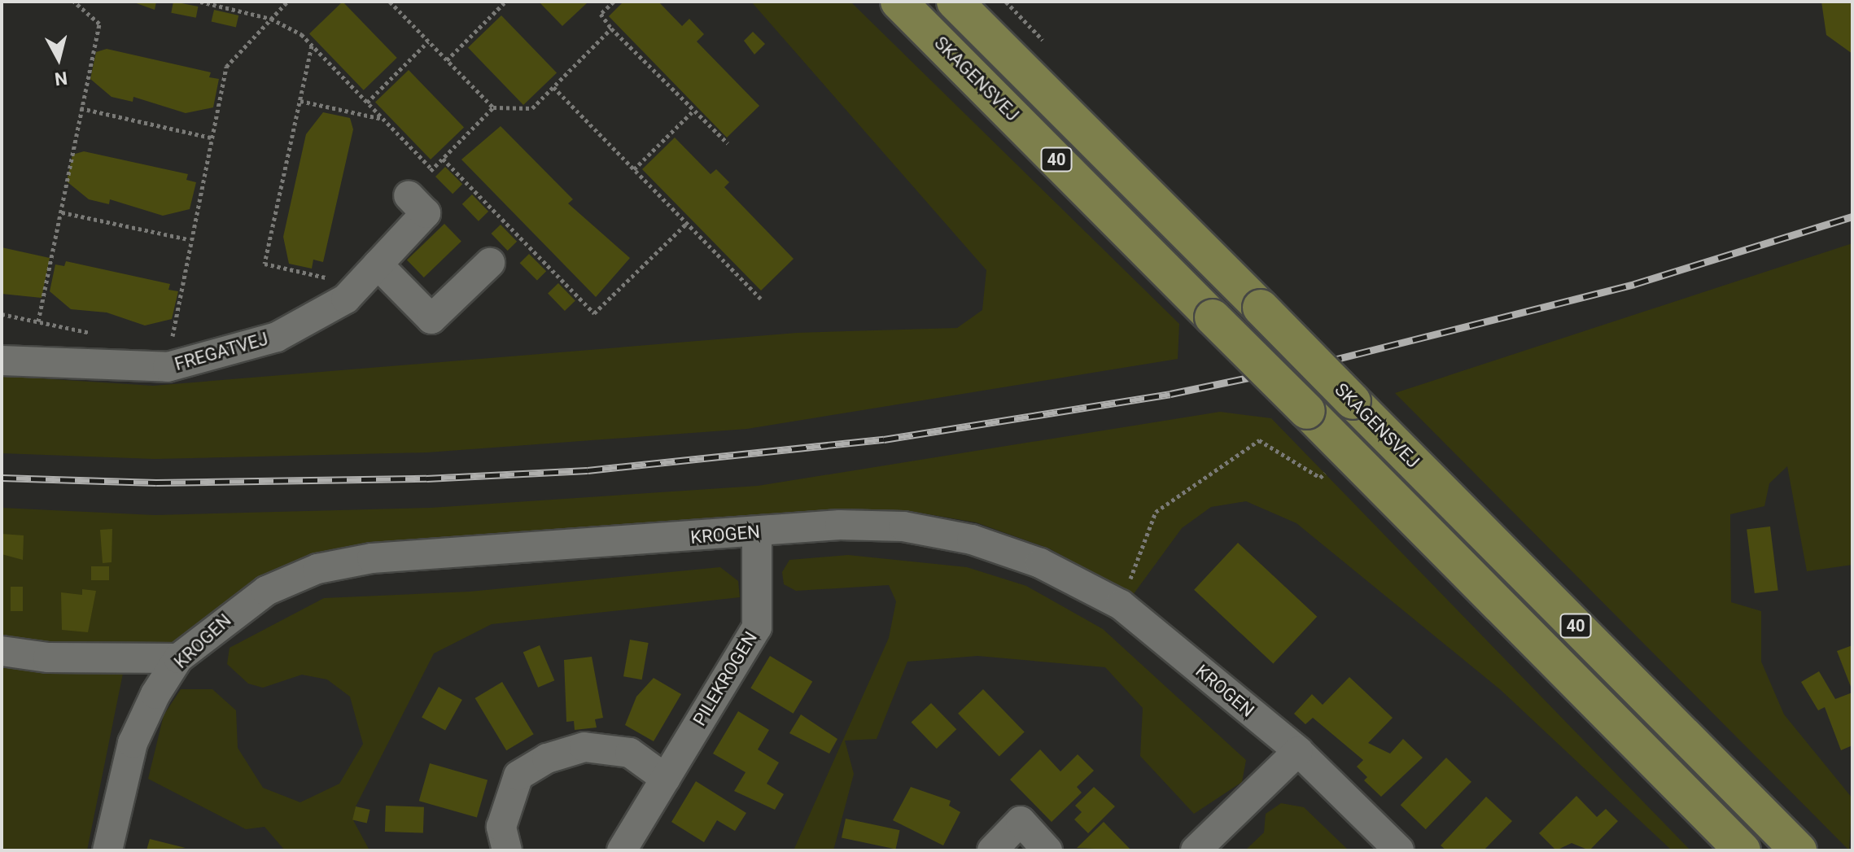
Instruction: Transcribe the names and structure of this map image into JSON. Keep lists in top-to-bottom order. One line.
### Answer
{"streets":{"main road":["SKAGENSVEJ","40"],"street":["FREGATVEJ","KROGEN","PILEKROGEN"]},"crossings":[["KROGEN","PILEKROGEN"]],"north":"bottom"}
